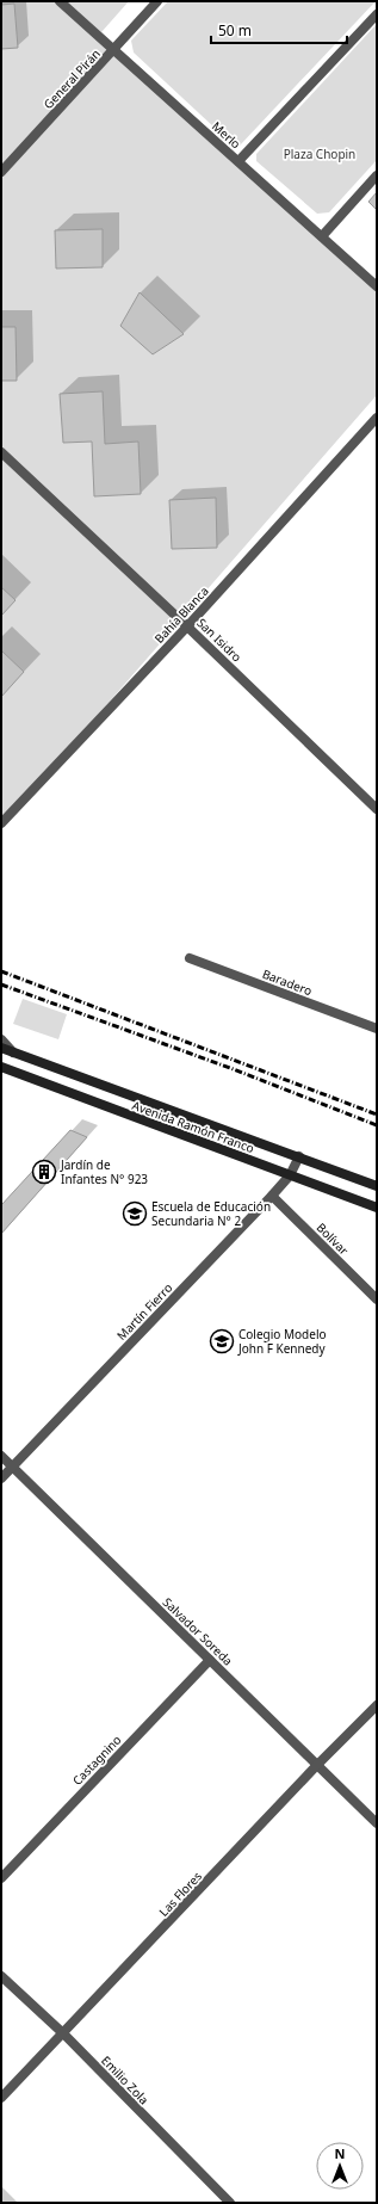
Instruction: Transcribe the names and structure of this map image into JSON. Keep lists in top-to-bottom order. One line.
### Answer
{"streets":{"main road":["Avenida Ramón Franco"],"street":["General Pirán","Merlo","Bahía Blanca","San Isidro","Baradero","Bolívar","Martín Fierro","Salvador Soreda","Castagnino","Las Flores","Emilio Zola"]},"crossings":[["General Pirán","Merlo"],["Bahía Blanca","San Isidro"],["Avenida Ramón Franco","Martín Fierro"],["Bolívar","Martín Fierro"],["Martín Fierro","Salvador Soreda"],["Salvador Soreda","Castagnino"],["Salvador Soreda","Las Flores"],["Las Flores","Emilio Zola"]],"parks":["Plaza Chopin"],"places":{"building":["Jardín de Infantes N° 923"],"school or university":["Escuela de Educación Secundaria N° 2","Colegio Modelo John F Kennedy"]},"scale_bar":"50 m","north":"top"}
